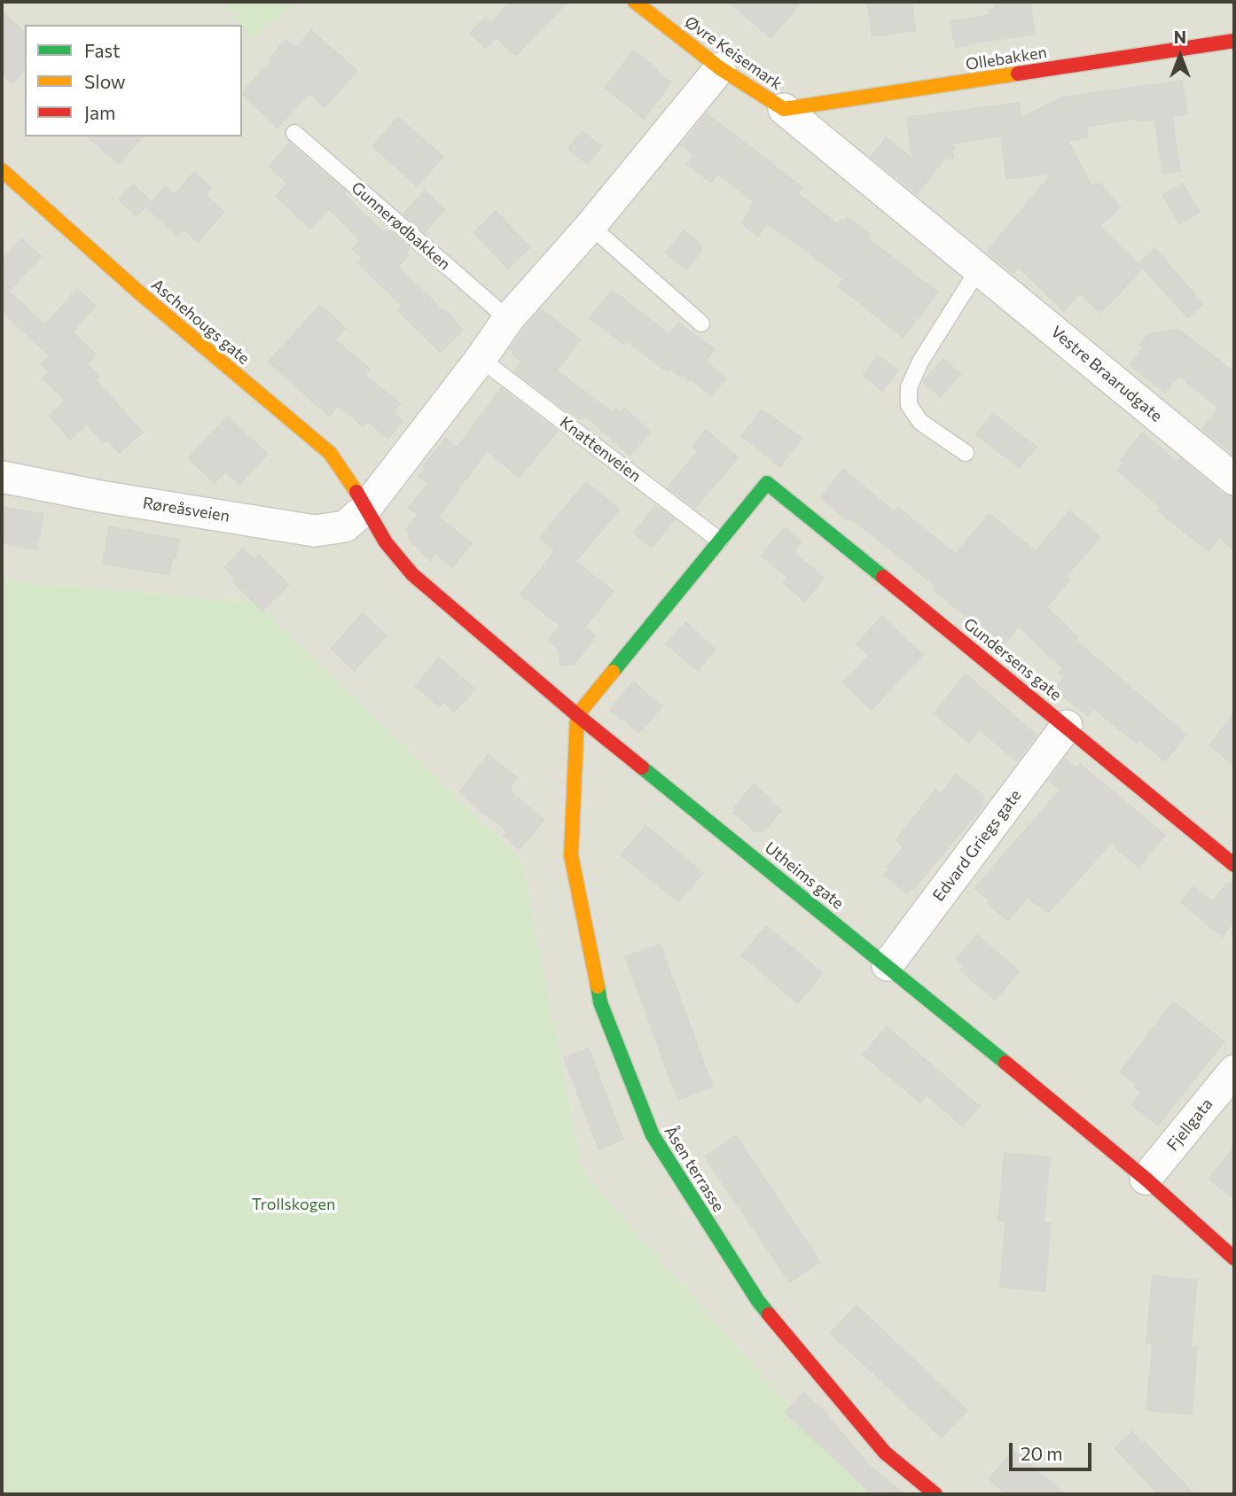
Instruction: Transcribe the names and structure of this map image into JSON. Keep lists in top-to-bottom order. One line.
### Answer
{"streets":{"street":["Øvre Keisemark","Ollebakken","Aschehougs gate","Vestre Braarudgate","Røreåsveien","Gundersens gate","Edvard Griegs gate","Utheims gate","Fjellgata","Åsen terrasse"],"lane":["Gunnerødbakken","Knattenveien"]},"crossings":[["Øvre Keisemark","Ollebakken"],["Øvre Keisemark","Vestre Braarudgate"],["Ollebakken","Vestre Braarudgate"],["Aschehougs gate","Røreåsveien"],["Aschehougs gate","Utheims gate"],["Knattenveien","Gundersens gate"],["Røreåsveien","Utheims gate"],["Gundersens gate","Edvard Griegs gate"],["Edvard Griegs gate","Utheims gate"],["Utheims gate","Fjellgata"],["Utheims gate","Åsen terrasse"]],"parks":["Trollskogen"],"legend":["Fast","Slow","Jam"],"scale_bar":"20 m","north":"top"}
